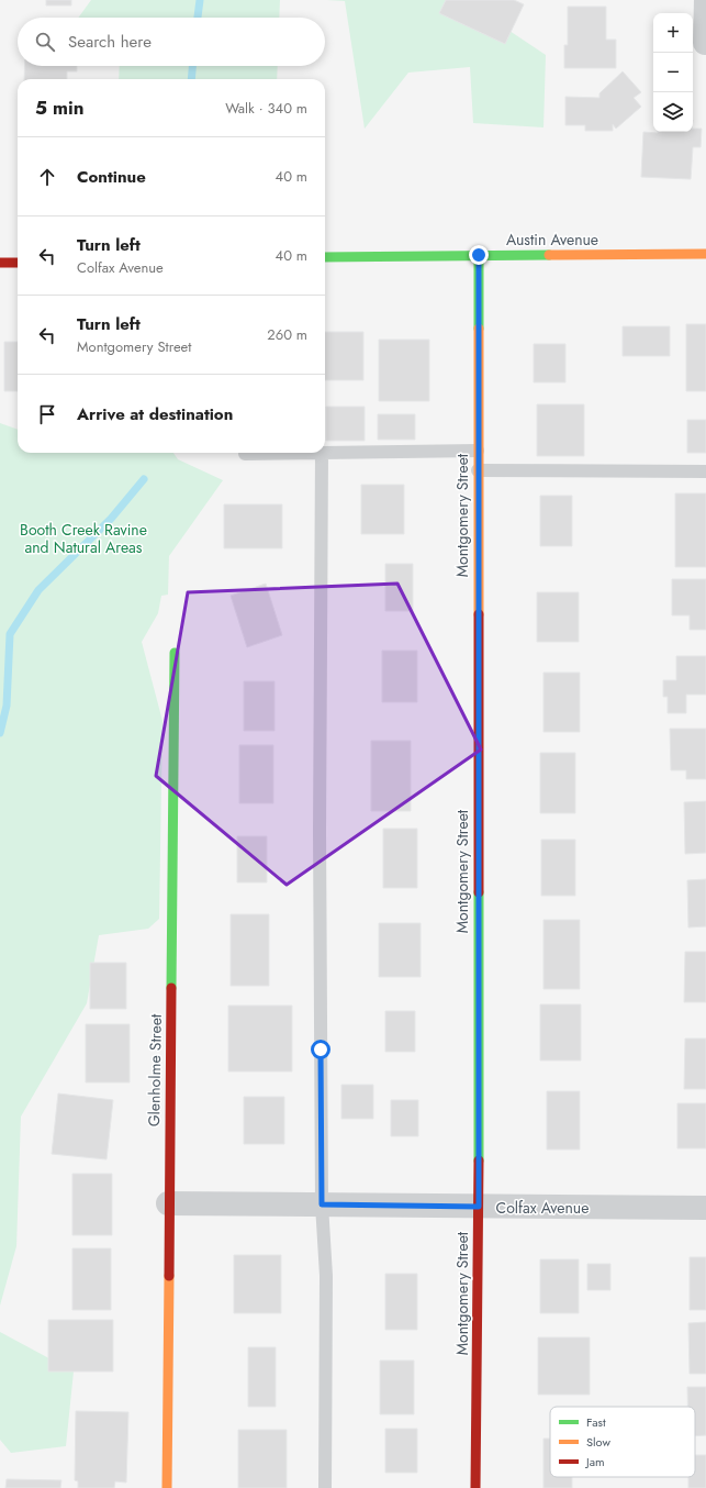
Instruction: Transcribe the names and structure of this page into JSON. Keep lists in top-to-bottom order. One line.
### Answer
{"streets":{"street":["Austin Avenue","Montgomery Street","Glenholme Street","Colfax Avenue"]},"crossings":[["Austin Avenue","Montgomery Street"],["Montgomery Street","Colfax Avenue"],["Glenholme Street","Colfax Avenue"]],"parks":["Booth Creek Ravine and Natural Areas"],"legend":["Fast","Slow","Jam"],"page":{"map_buttons":["+","−"],"search":"Search here","heading":["5 min","Walk · 340 m"],"list":[["Continue","40 m"],["Turn left","Colfax Avenue","40 m"],["Turn left","Montgomery Street","260 m"],"Arrive at destination"]}}
